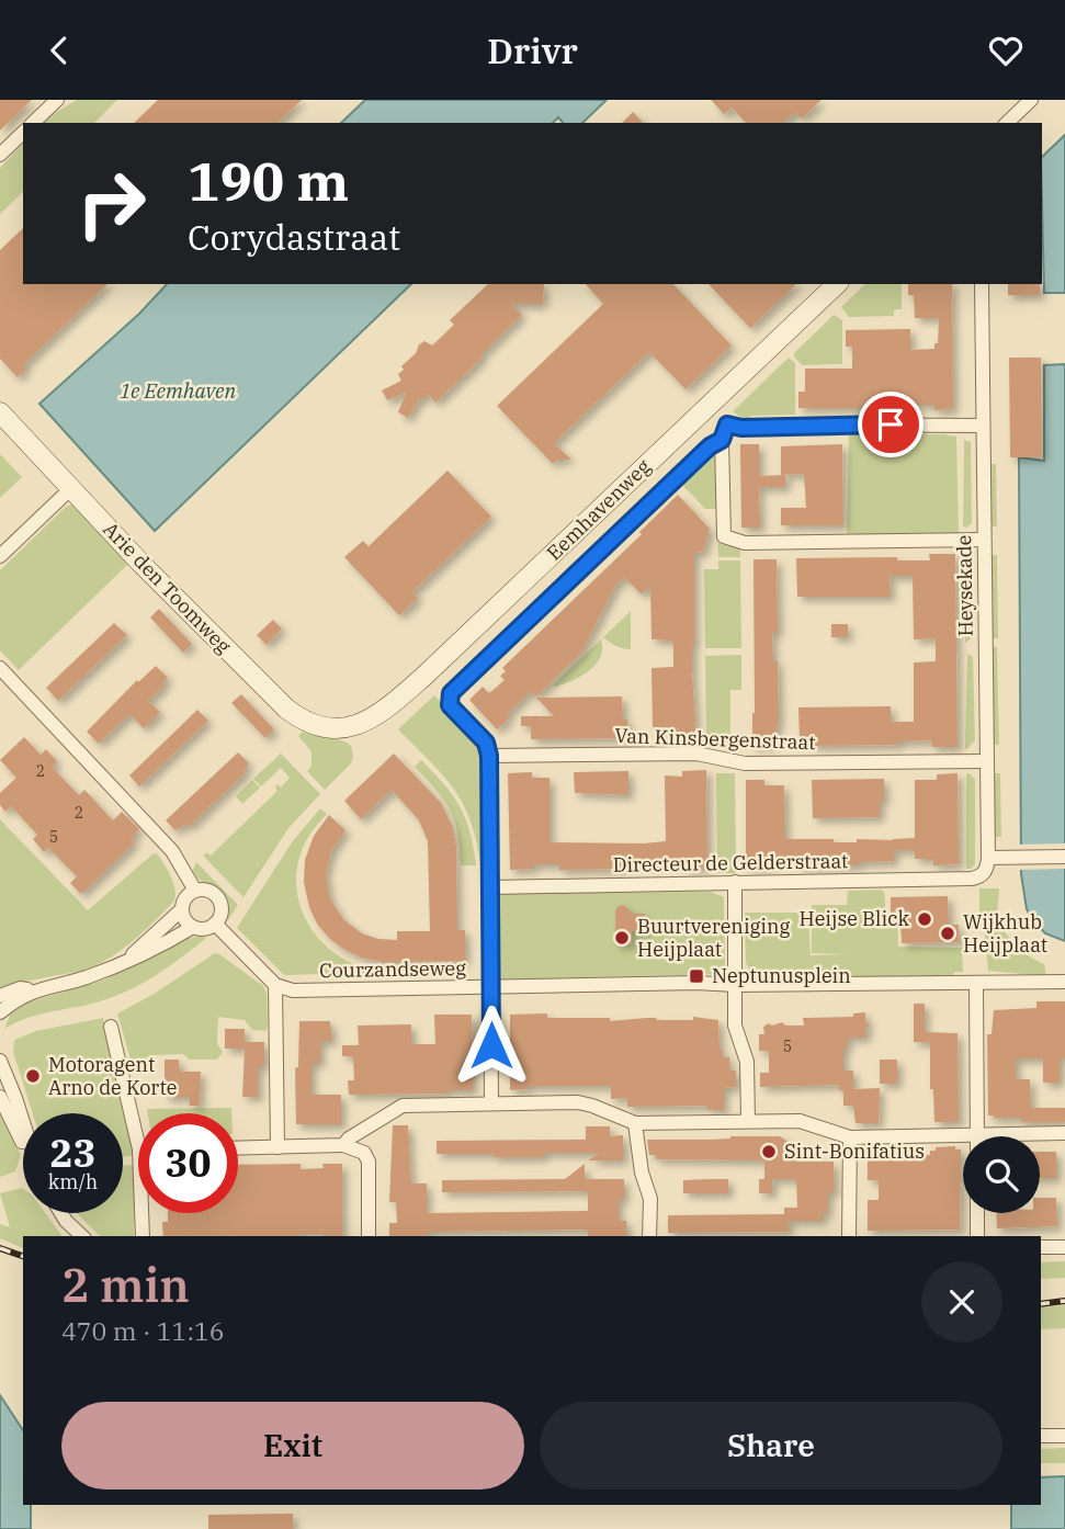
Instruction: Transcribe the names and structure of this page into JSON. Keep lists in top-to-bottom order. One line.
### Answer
{"streets":{"street":["Eemhavenweg","Heysekade","Arie den Toomweg","Van Kinsbergenstraat","Directeur de Gelderstraat","Courzandseweg"]},"crossings":[["Eemhavenweg","Arie den Toomweg"],["Heysekade","Van Kinsbergenstraat"],["Heysekade","Directeur de Gelderstraat"]],"water":["1e Eemhaven"],"places":{"other":["Heijse Blick","Wijkhub Heijplaat","Buurtvereniging Heijplaat","Motoragent Arno de Korte","Sint-Bonifatius"],"transit":["Neptunusplein"]},"house_numbers":["2","2","5","5"],"page":{"header":"Drivr","turn":["190 m","Corydastraat"],"speed":"23 km/h","limit":"30","heading":["2 min","470 m · 11:16"],"buttons":["Exit","Share"]}}
